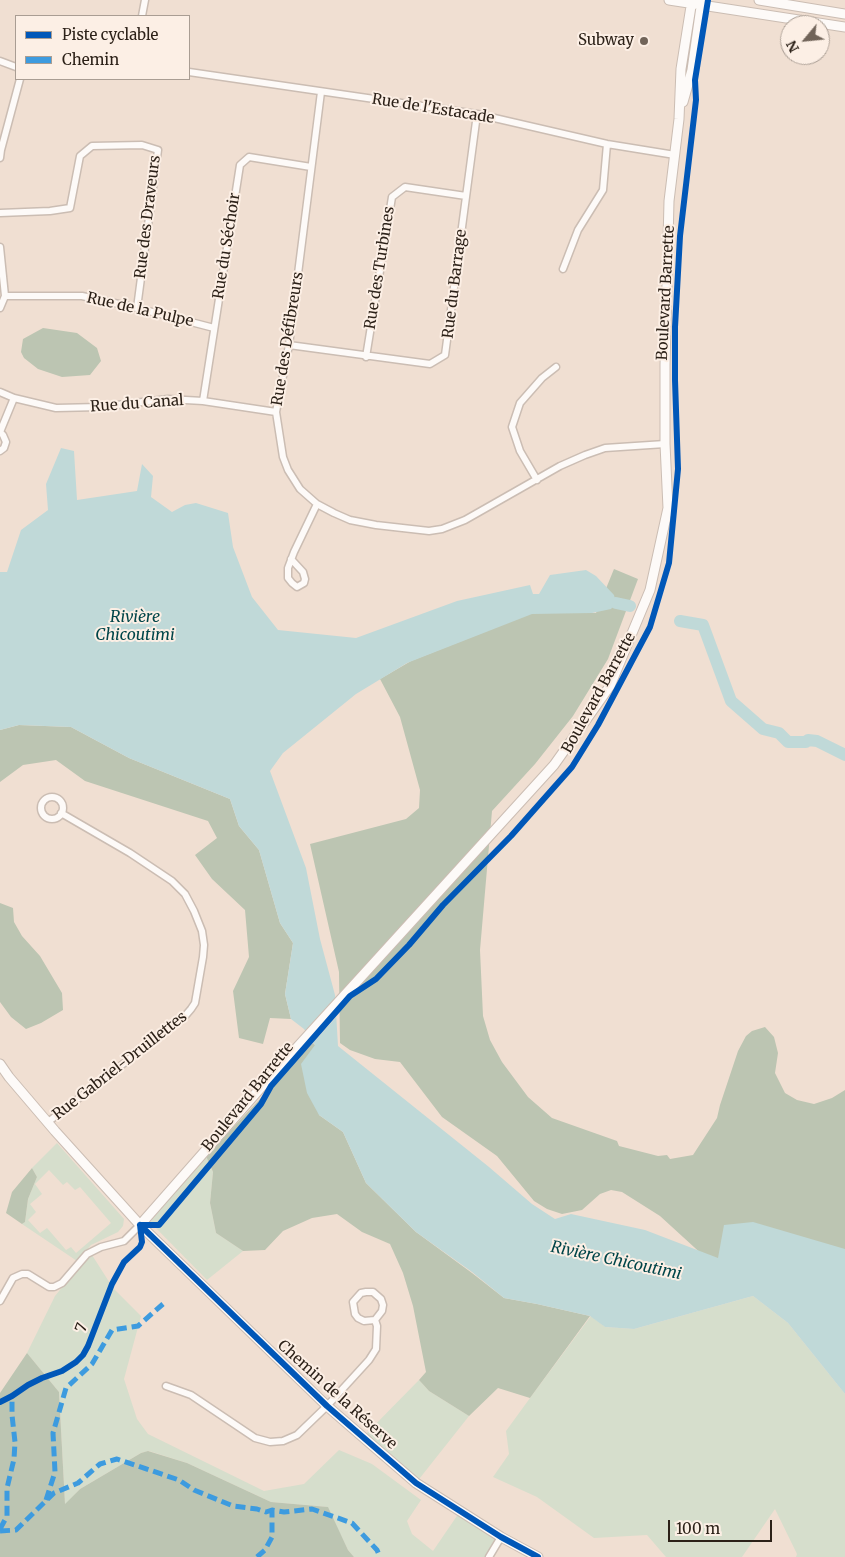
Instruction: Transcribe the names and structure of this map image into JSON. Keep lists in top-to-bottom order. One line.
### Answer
{"streets":{"street":["Rue de l'Estacade","Rue des Draveurs","Rue du Séchoir","Rue des Turbines","Rue du Barrage","Boulevard Barrette","Rue de la Pulpe","Rue des Défibreurs","Rue du Canal","Rue Gabriel-Druillettes","Chemin de la Réserve"],"cycle path":["7"]},"crossings":[["Rue de l'Estacade","Rue du Barrage"],["Rue de l'Estacade","Boulevard Barrette"],["Rue de l'Estacade","Rue des Défibreurs"],["Rue des Draveurs","Rue de la Pulpe"],["Rue du Séchoir","Rue de la Pulpe"],["Rue du Séchoir","Rue des Défibreurs"],["Rue du Séchoir","Rue du Canal"],["Rue des Turbines","Rue du Barrage"],["Rue du Barrage","Rue des Défibreurs"],["Boulevard Barrette","Rue des Défibreurs"],["Boulevard Barrette","Chemin de la Réserve"],["Rue des Défibreurs","Rue du Canal"],["Rue Gabriel-Druillettes","Chemin de la Réserve"]],"water":["Rivière Chicoutimi"],"places":["Subway"],"legend":["Piste cyclable","Chemin"],"scale_bar":"100 m","north":"bottom left"}
